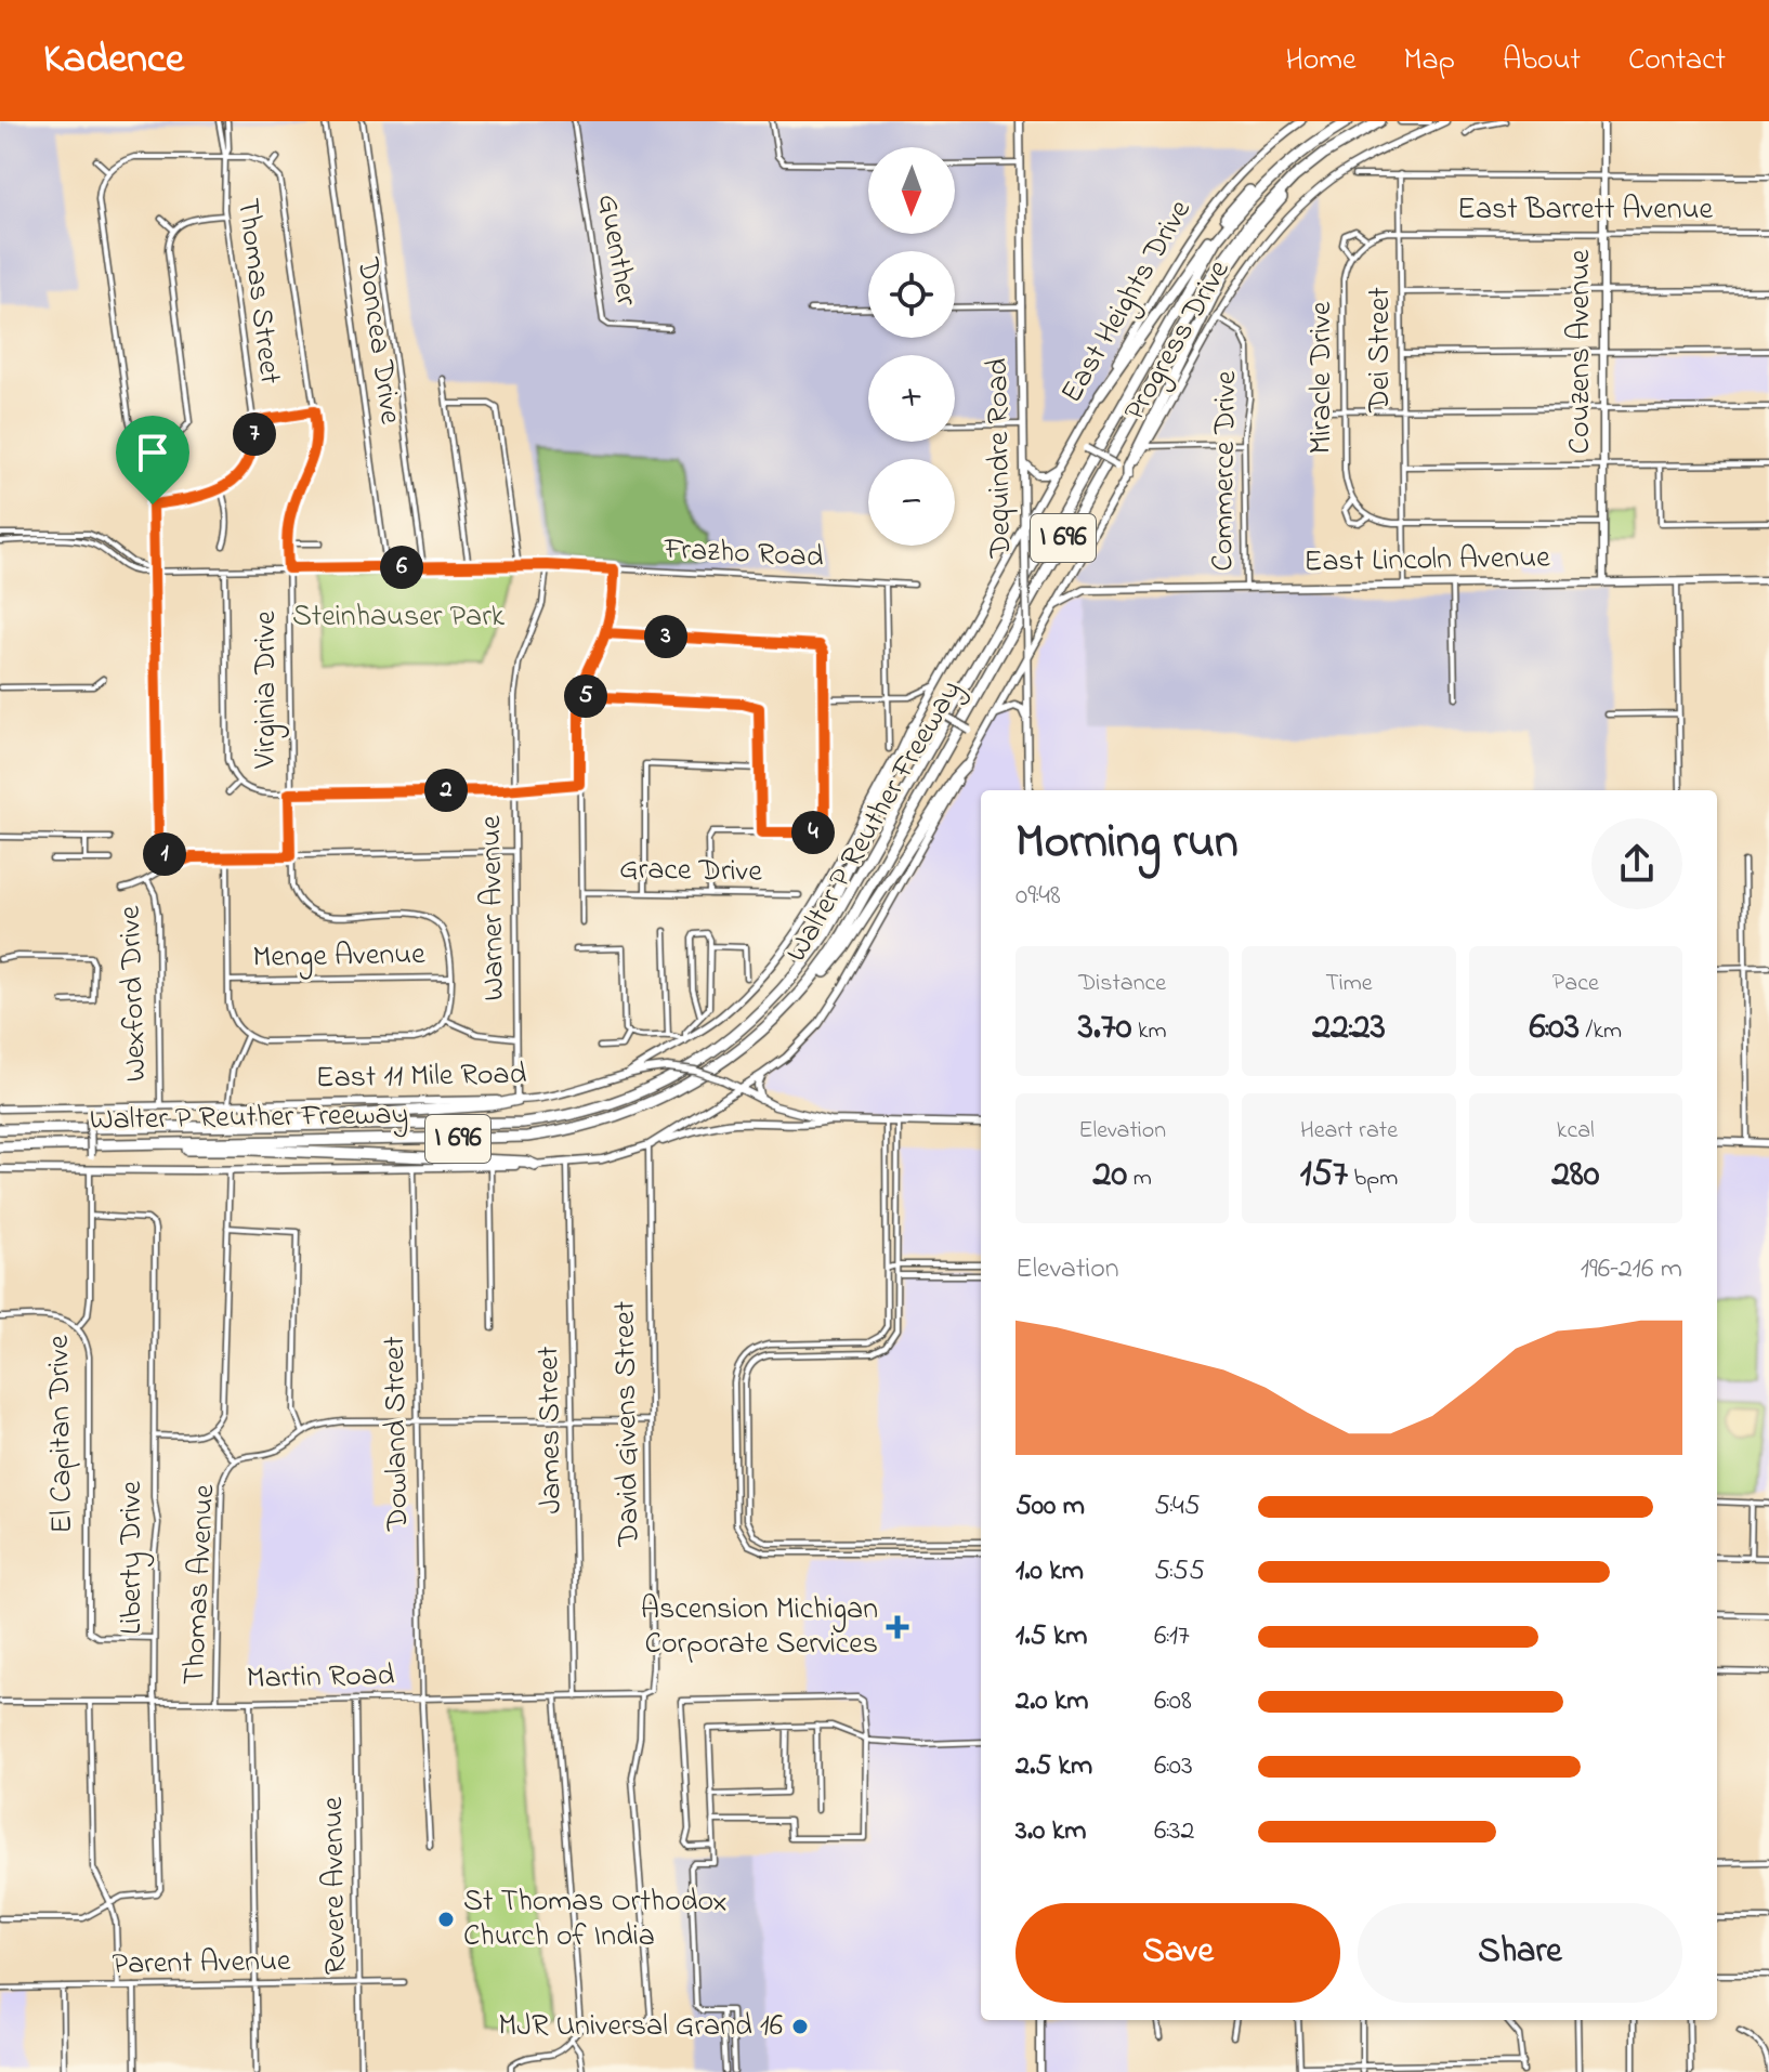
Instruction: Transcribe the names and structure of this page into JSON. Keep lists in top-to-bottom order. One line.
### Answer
{"streets":{"highway":["I 696","Walter P Reuther Freeway"],"main road":["East Heights Drive","Progress Drive","Couzens Avenue","Dequindre Road","East Lincoln Avenue","East 11 Mile Road","El Capitan Drive"],"street":["East Barrett Avenue","Guenther","Thomas Street","Doncea Drive","Dei Street","Miracle Drive","Commerce Drive","Frazho Road","Virginia Drive","Grace Drive","Warner Avenue","Menge Avenue","Wexford Drive","David Givens Street","James Street","Dowland Street","Liberty Drive","Thomas Avenue","Martin Road","Revere Avenue","Parent Avenue"]},"crossings":[["East Barrett Avenue","Dei Street"],["East Barrett Avenue","Couzens Avenue"],["East Barrett Avenue","Miracle Drive"],["East Heights Drive","Dequindre Road"],["East Heights Drive","East 11 Mile Road"],["Doncea Drive","Frazho Road"],["Progress Drive","Dequindre Road"],["Progress Drive","Commerce Drive"],["Progress Drive","East Lincoln Avenue"],["Progress Drive","East 11 Mile Road"],["Progress Drive","David Givens Street"],["Dei Street","Miracle Drive"],["Dei Street","East Lincoln Avenue"],["Couzens Avenue","Miracle Drive"],["Couzens Avenue","East Lincoln Avenue"],["Commerce Drive","East Lincoln Avenue"],["Frazho Road","Virginia Drive"],["Frazho Road","Warner Avenue"],["Virginia Drive","Menge Avenue"],["Warner Avenue","East 11 Mile Road"],["Wexford Drive","East 11 Mile Road"],["East 11 Mile Road","David Givens Street"],["East 11 Mile Road","James Street"],["East 11 Mile Road","Dowland Street"],["East 11 Mile Road","El Capitan Drive"],["David Givens Street","Martin Road"],["James Street","Martin Road"],["Dowland Street","Martin Road"],["El Capitan Drive","Liberty Drive"],["Liberty Drive","Martin Road"],["Thomas Avenue","Martin Road"],["Martin Road","Revere Avenue"],["Revere Avenue","Parent Avenue"]],"parks":["Steinhauser Park"],"places":{"health":["Ascension Michigan Corporate Services"],"other":["St Thomas Orthodox Church of India","MJR Universal Grand 16"]},"north":"bottom","page":{"header":"Kadence","nav":["Home","Map","About","Contact"],"map_buttons":["+","−"],"pins":["7","6","3","5","2","4","1"],"heading":["Morning run","09:48"],"stats":[["Distance","3.70 km"],["Time","22:23"],["Pace","6:03 /km"],["Elevation","20 m"],["Heart rate","157 bpm"],["kcal","280"]],"chart":["Elevation","196–216 m"],"list":[{"name":"500 m","note":"5:45"},{"name":"1.0 km","note":"5:55"},{"name":"1.5 km","note":"6:17"},{"name":"2.0 km","note":"6:08"},{"name":"2.5 km","note":"6:03"},{"name":"3.0 km","note":"6:32"}],"buttons":["Save","Share"]}}
